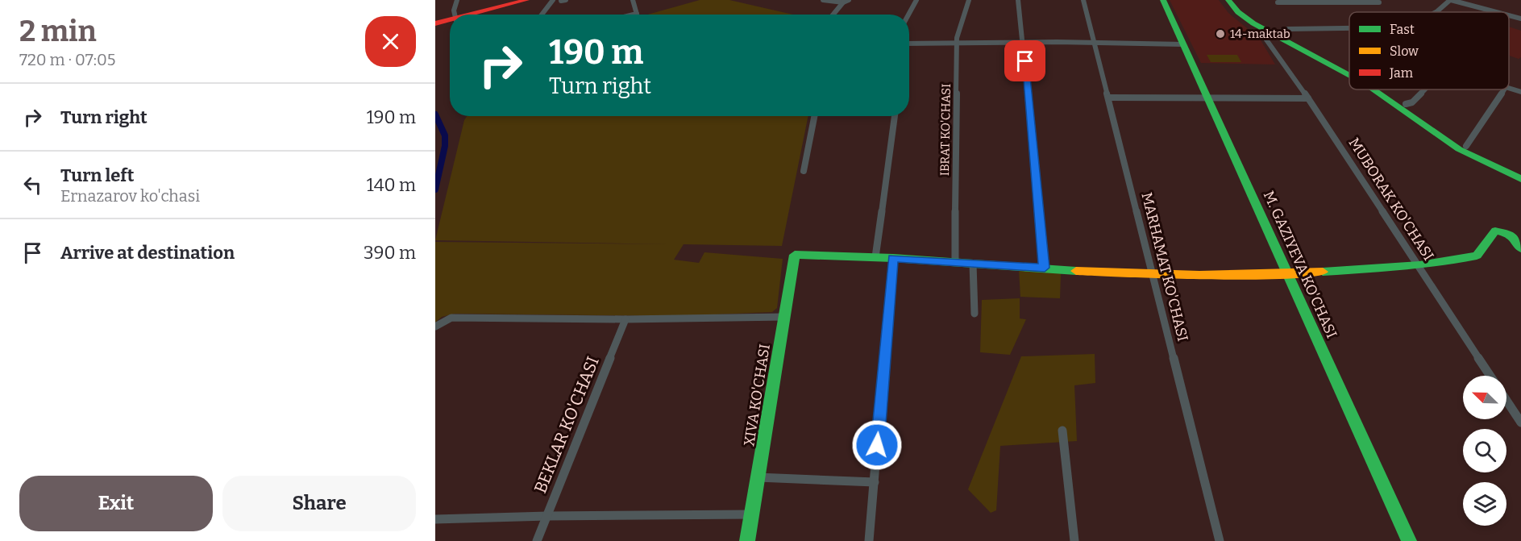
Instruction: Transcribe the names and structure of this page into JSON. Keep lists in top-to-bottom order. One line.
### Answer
{"streets":{"street":["IBRAT KO'CHASI","MUBORAK KO'CHASI","M. GAZIYEVA KO'CHASI","MARHAMAT KO'CHASI","XIVA KO'CHASI","BEKLAR KO'CHASI"]},"places":["14-maktab"],"legend":["Fast","Slow","Jam"],"north":"top left","page":{"heading":["2 min","720 m · 07:05"],"turn":["190 m","Turn right"],"list":[{"name":"Turn right","value":"190 m"},{"name":"Turn left","note":"Ernazarov ko'chasi","value":"140 m"},{"name":"Arrive at destination","value":"390 m"}],"buttons":["Exit","Share"]}}
